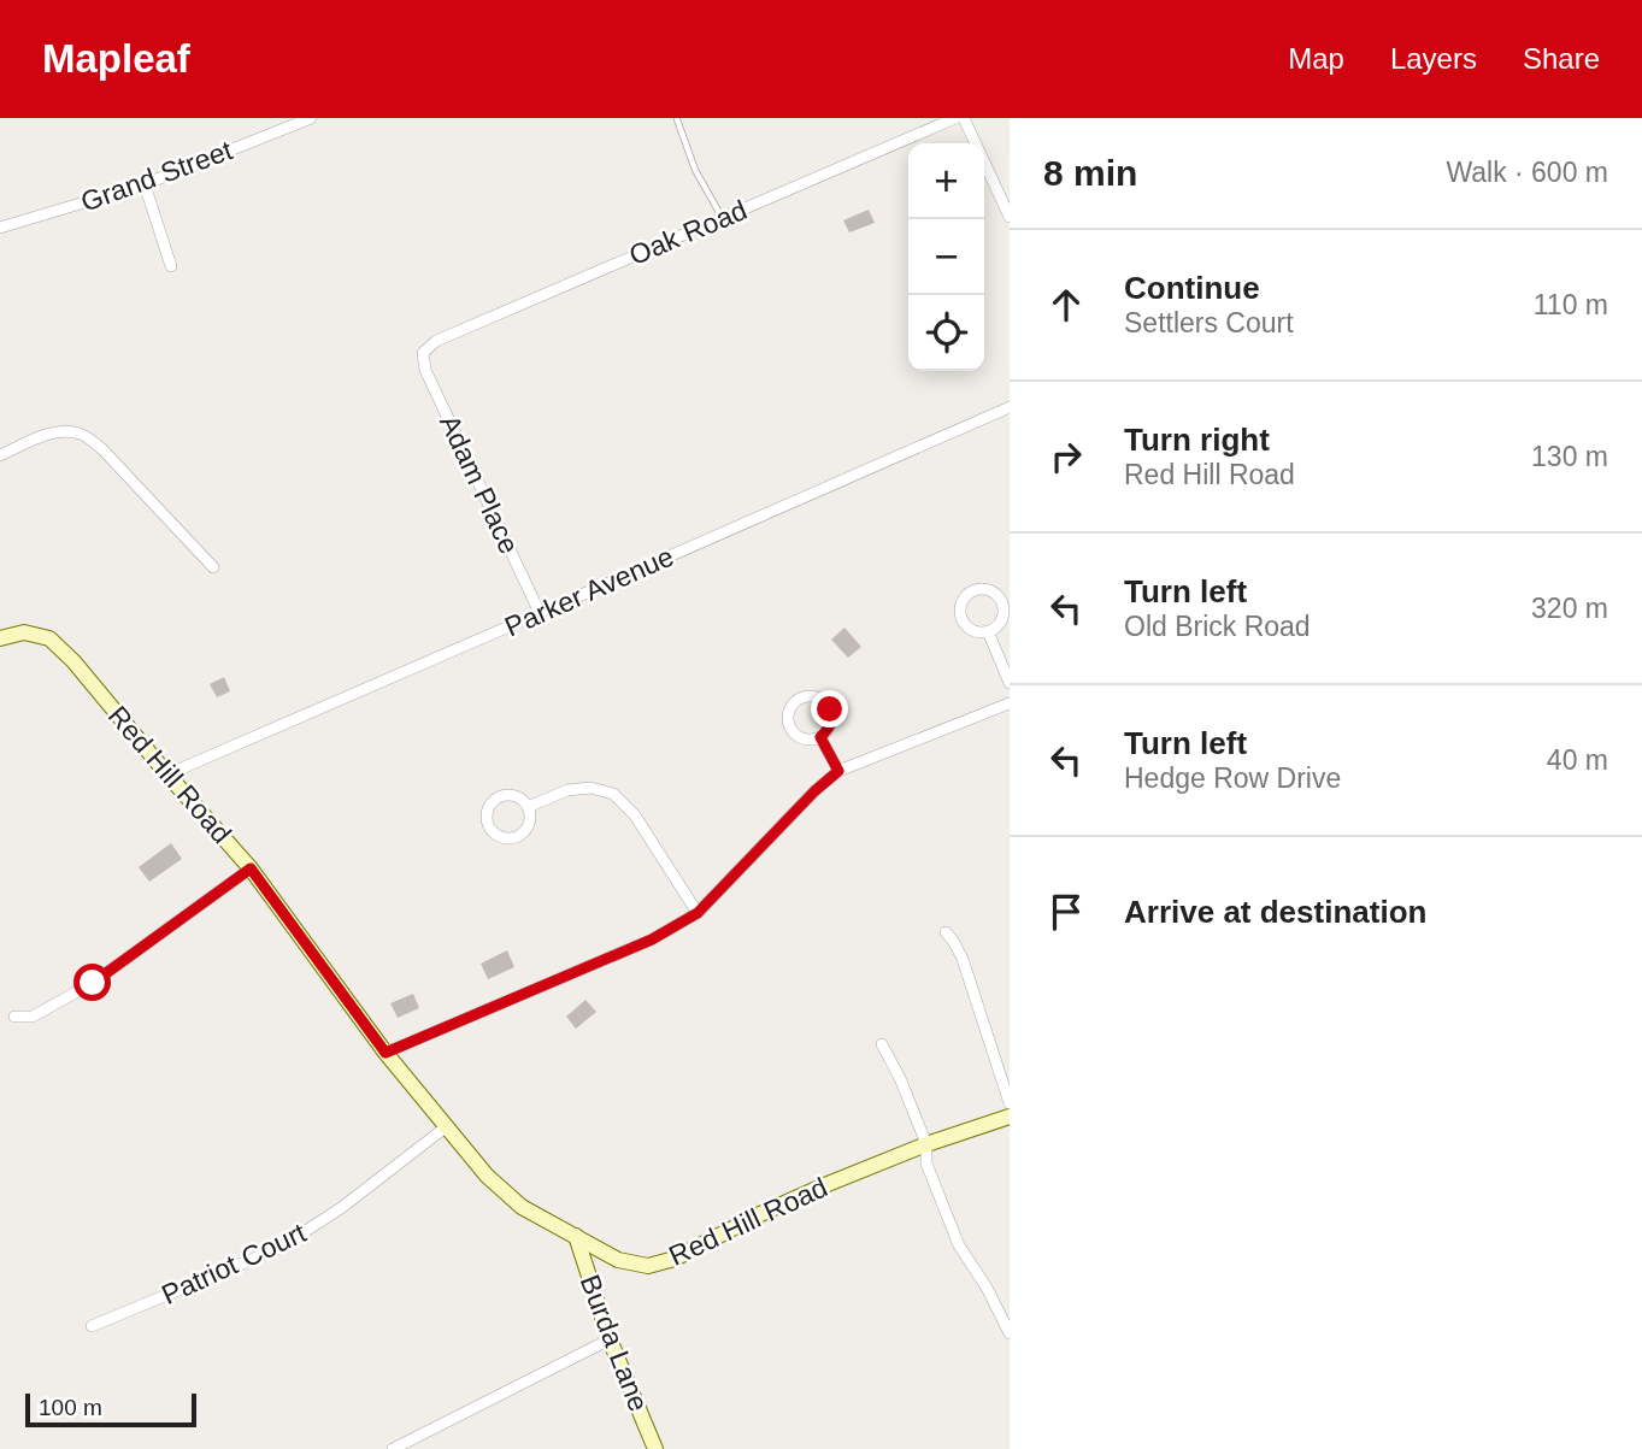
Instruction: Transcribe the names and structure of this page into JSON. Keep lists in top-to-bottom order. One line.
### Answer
{"streets":{"street":["Grand Street","Oak Road","Adam Place","Parker Avenue","Red Hill Road","Patriot Court","Burda Lane"]},"crossings":[["Oak Road","Adam Place"],["Adam Place","Parker Avenue"],["Parker Avenue","Red Hill Road"],["Red Hill Road","Patriot Court"],["Red Hill Road","Burda Lane"]],"scale_bar":"100 m","page":{"header":"Mapleaf","nav":["Map","Layers","Share"],"heading":["8 min","Walk · 600 m"],"map_buttons":["+","−"],"list":[["Continue","Settlers Court","110 m"],["Turn right","Red Hill Road","130 m"],["Turn left","Old Brick Road","320 m"],["Turn left","Hedge Row Drive","40 m"],"Arrive at destination"],"scale":"100 m"}}
